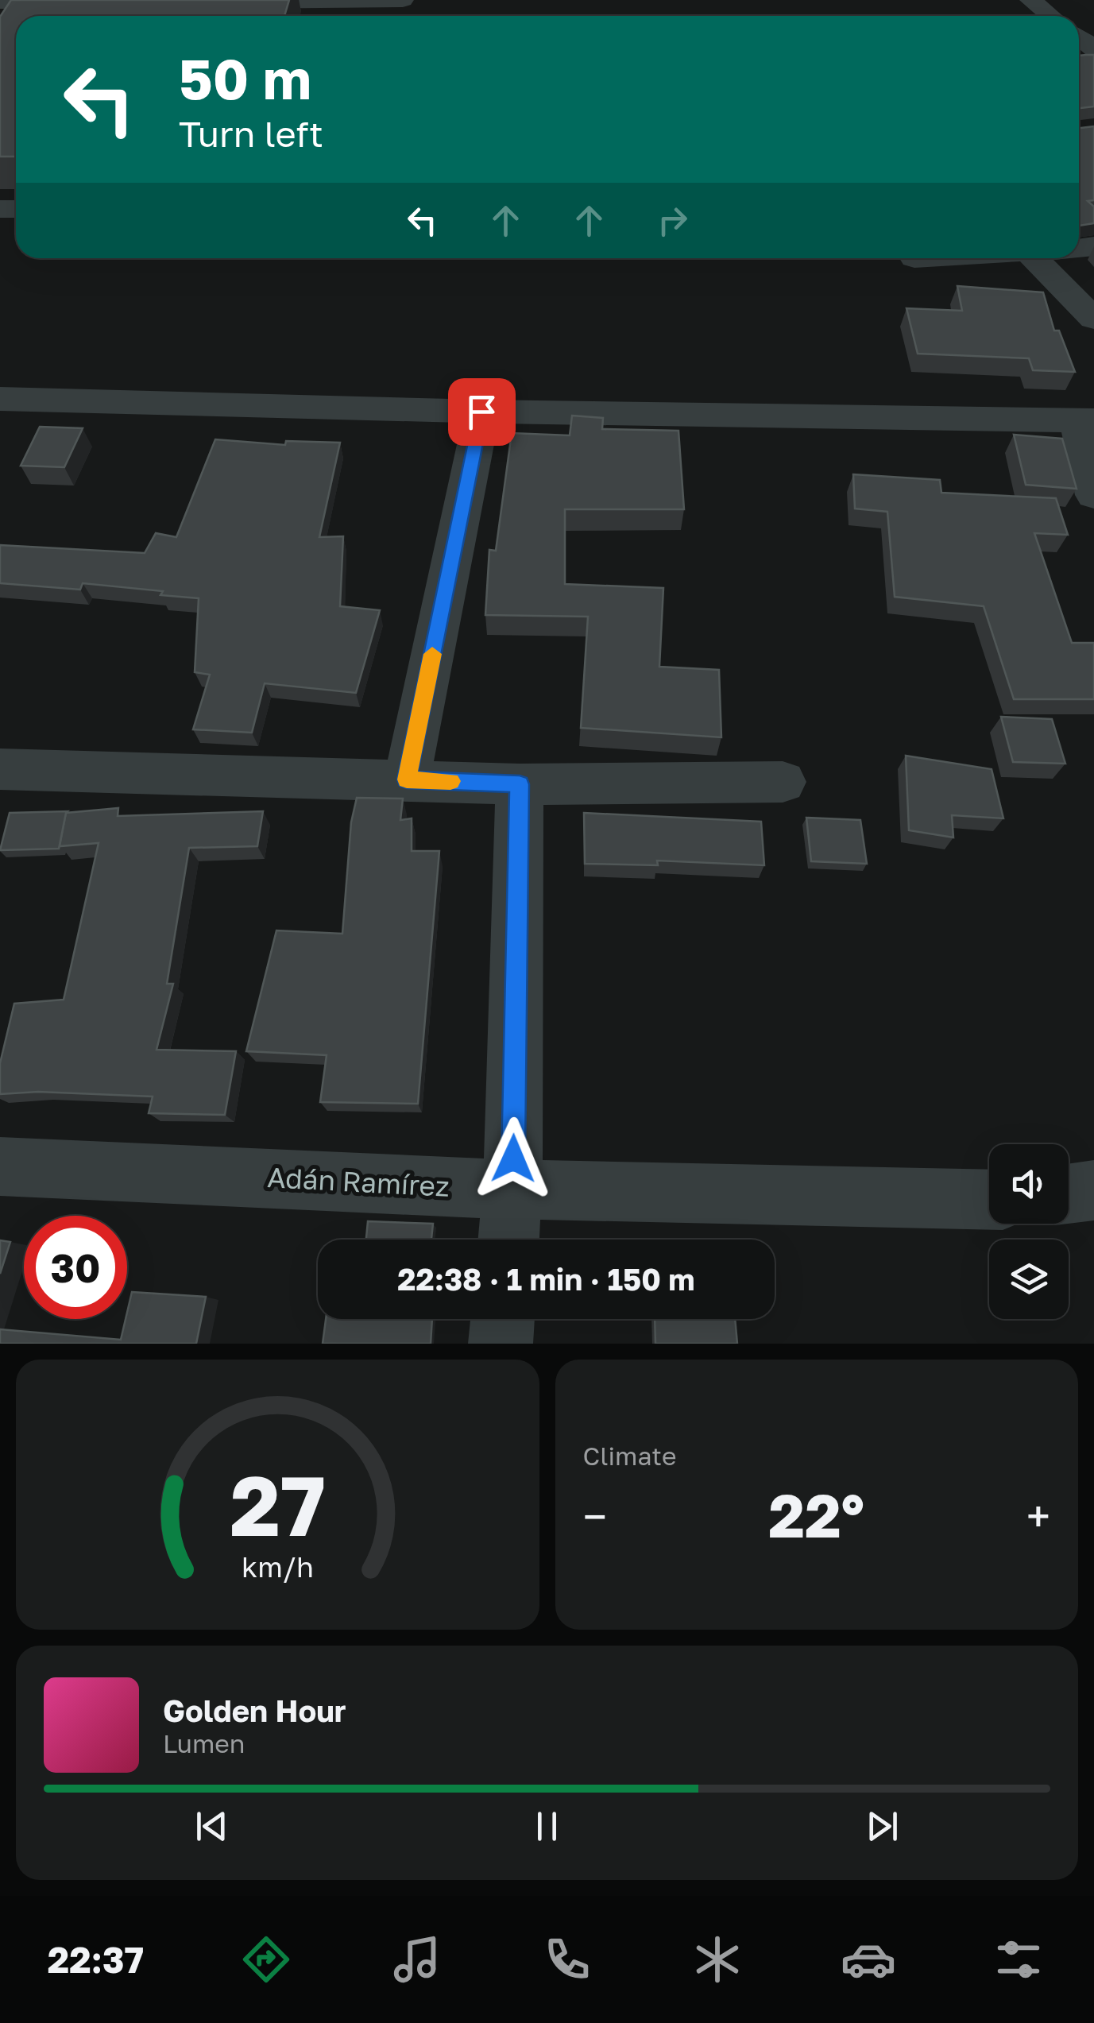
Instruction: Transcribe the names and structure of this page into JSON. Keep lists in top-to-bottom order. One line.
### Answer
{"streets":{"street":["Adán Ramírez"]},"page":{"turn":["50 m","Turn left"],"limit":"30","trip":"22:38 · 1 min · 150 m","tile":"Climate","heat":["−","22°","+"],"song":["Golden Hour","Lumen"],"tabs":"22:37","gauge":["27","km/h"]}}
